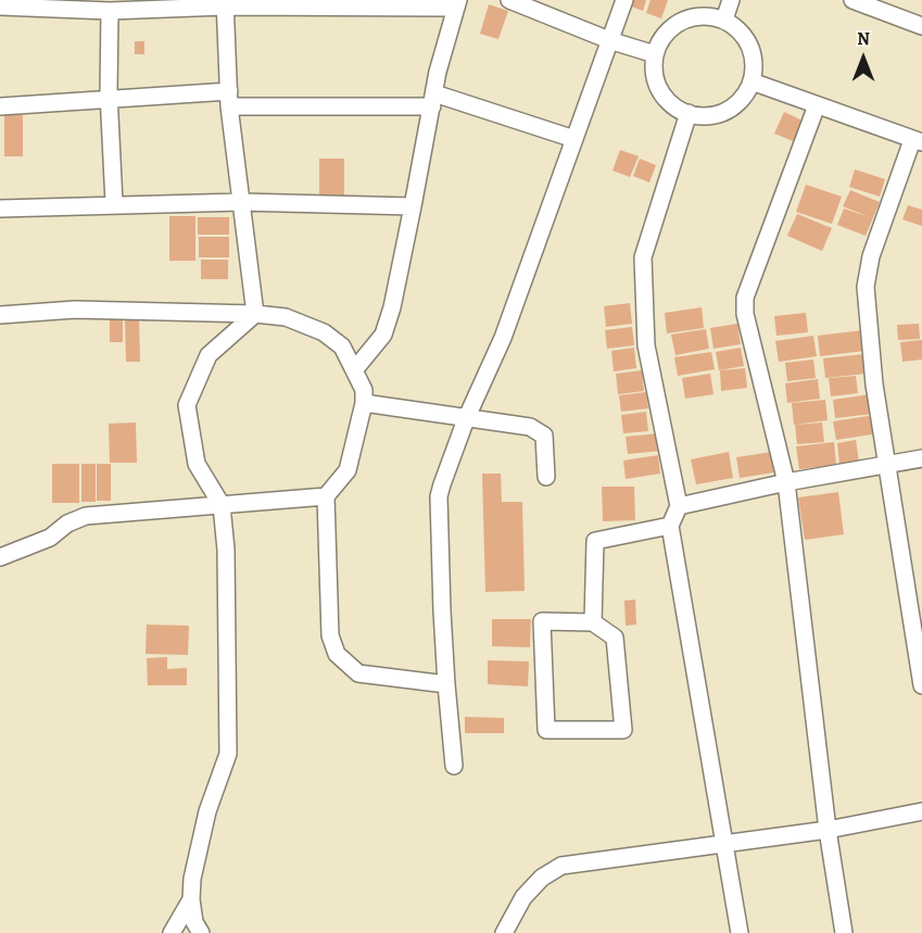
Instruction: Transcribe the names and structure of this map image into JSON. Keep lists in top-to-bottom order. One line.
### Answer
{"north":"top"}
